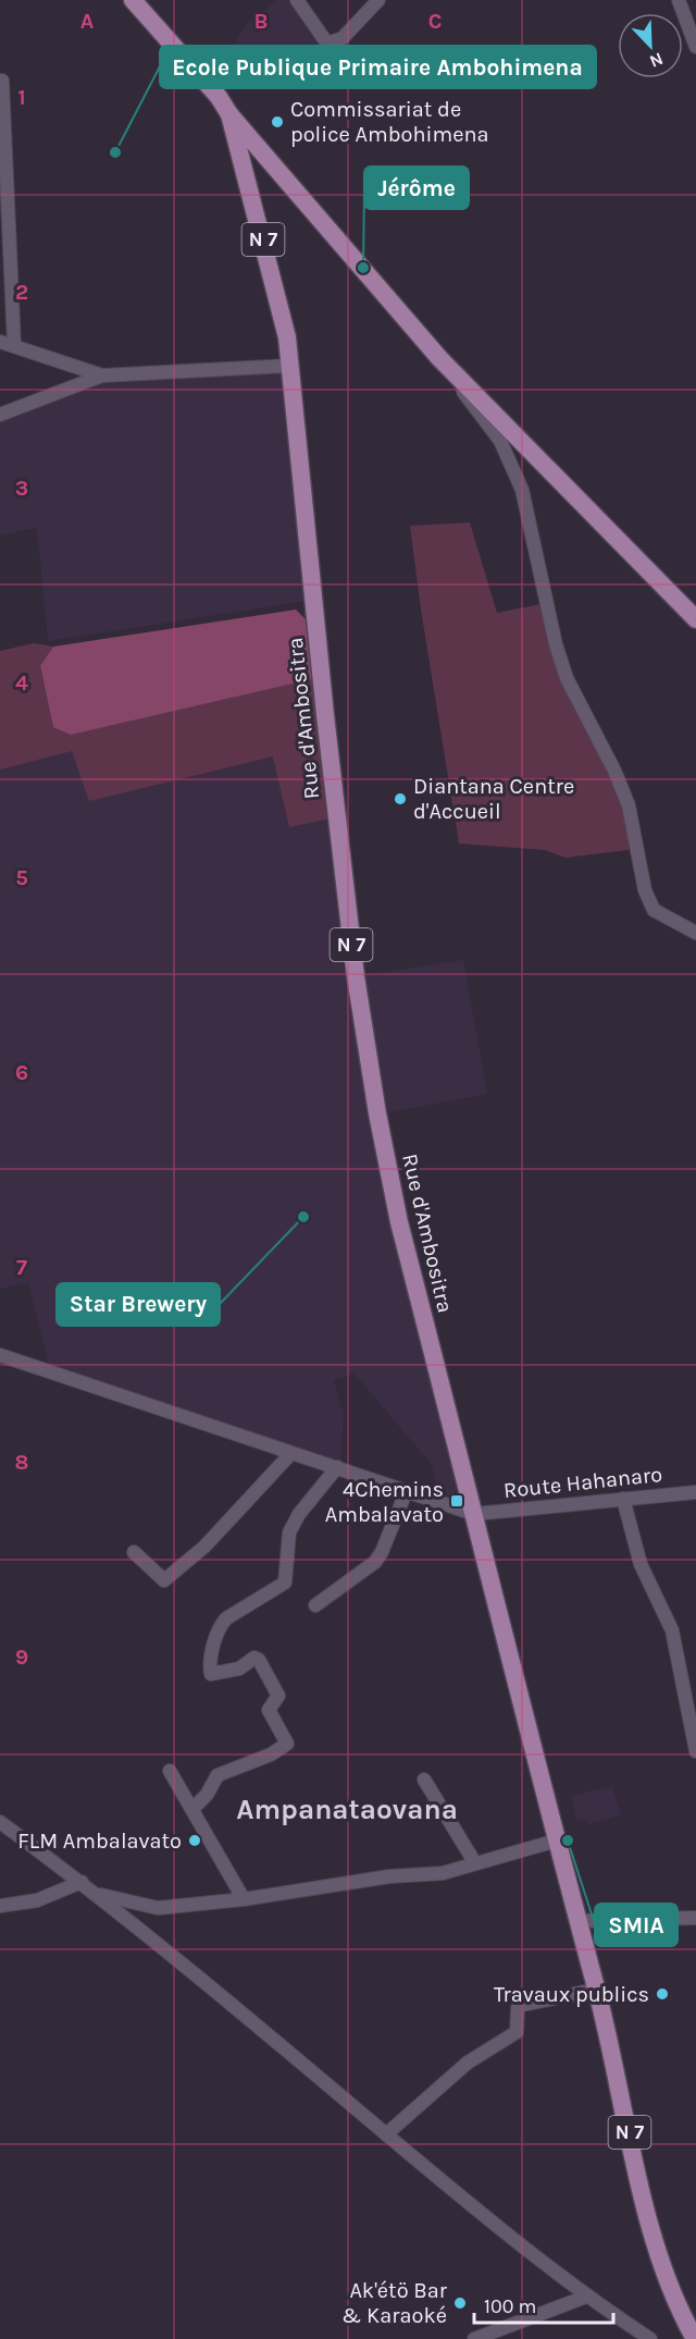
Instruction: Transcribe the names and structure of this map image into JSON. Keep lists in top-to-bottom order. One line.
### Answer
{"streets":{"main road":["N 7","Rue d'Ambositra"],"street":["Route Hahanaro"]},"crossings":[["N 7","Rue d'Ambositra"],["Rue d'Ambositra","Route Hahanaro"]],"districts":["Ampanataovana"],"places":{"other":["Commissariat de police Ambohimena","Ecole Publique Primaire Ambohimena","Jérôme","Diantana Centre d'Accueil","Star Brewery","FLM Ambalavato","SMIA","Travaux publics","Ak'étö Bar & Karaoké"],"transit":["4Chemins Ambalavato"]},"scale_bar":"100 m","north":"bottom right","grid":{"columns":["A","B","C"],"rows":["1","2","3","4","5","6","7","8","9"]}}
